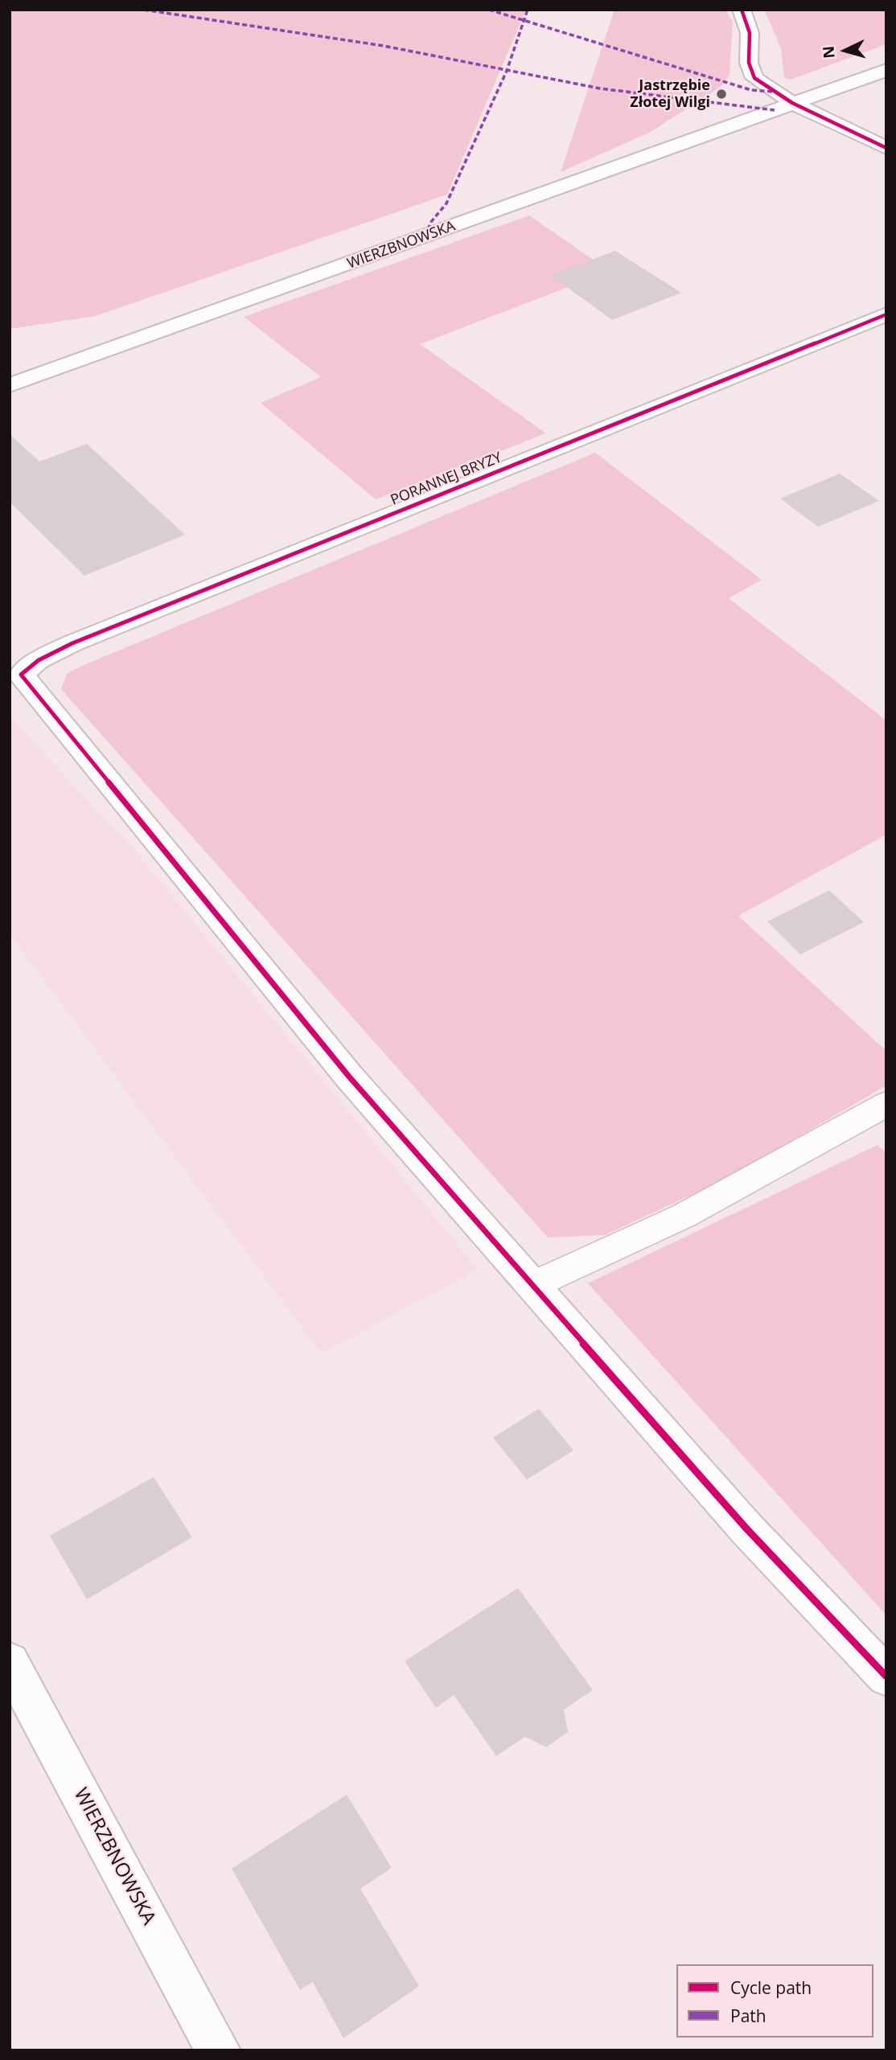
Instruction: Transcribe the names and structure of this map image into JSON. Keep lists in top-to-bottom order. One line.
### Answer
{"streets":{"street":["WIERZBNOWSKA","PORANNEJ BRYZY"]},"places":["Jastrzębie Złotej Wilgi"],"legend":["Cycle path","Path"],"north":"left"}
